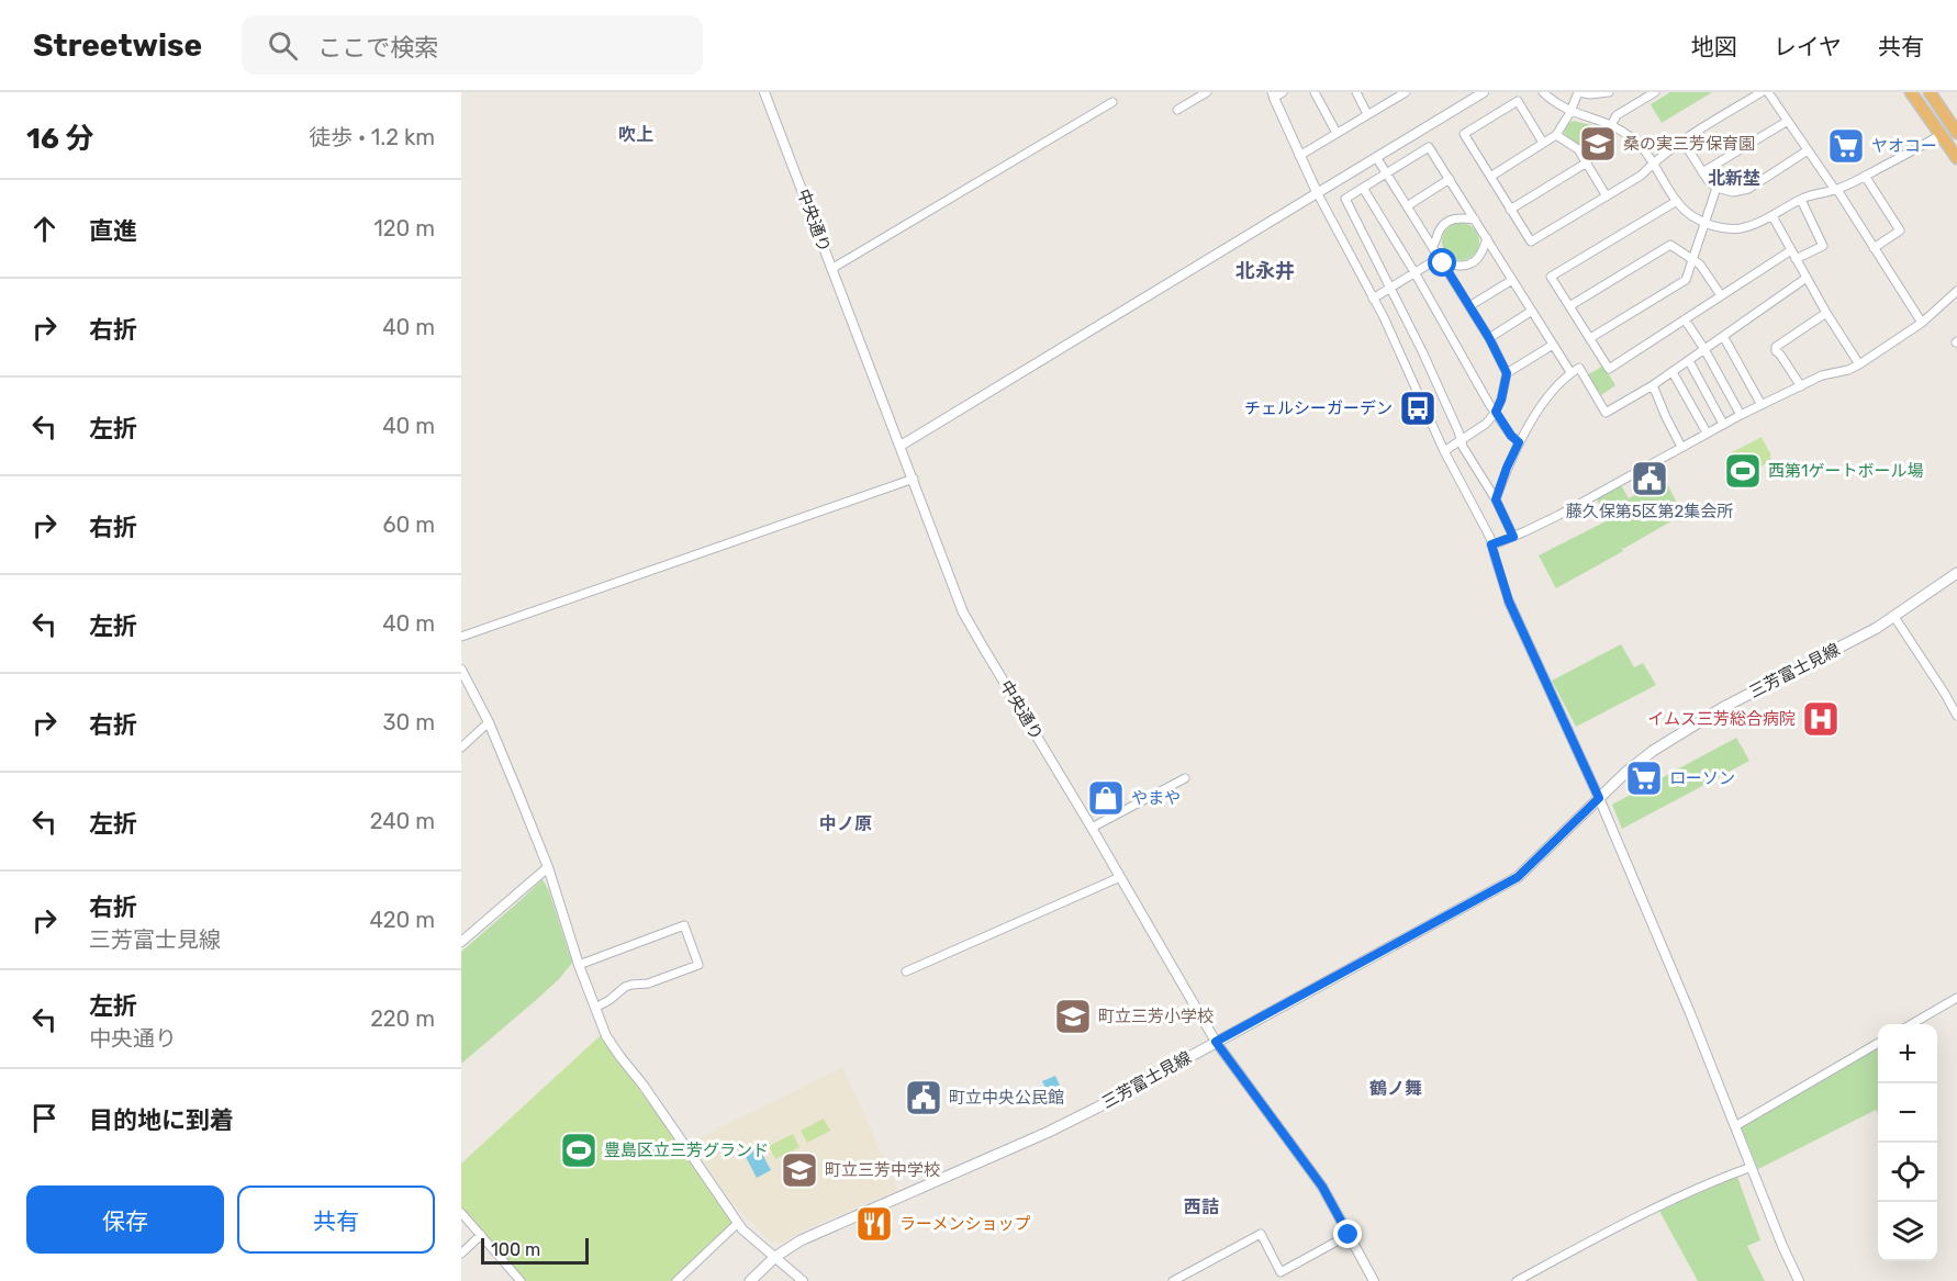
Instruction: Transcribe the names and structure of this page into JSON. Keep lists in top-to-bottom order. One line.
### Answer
{"streets":{"main road":["三芳富士見線"],"street":["中央通り"]},"crossings":[["中央通り","三芳富士見線"]],"districts":["吹上","北新埜","北永井","中ノ原","鶴ノ舞","西詰"],"places":{"school or university":["桑の実三芳保育園","町立三芳小学校","町立三芳中学校"],"supermarket":["ヤオコー","ローソン"],"bus stop":["チェルシーガーデン"],"sports":["西第1ゲートボール場","豊島区立三芳グランド"],"public building":["藤久保第5区第2集会所","町立中央公民館"],"hospital":["イムス三芳総合病院"],"shop":["やまや"],"restaurant":["ラーメンショップ"]},"scale_bar":"100 m","page":{"header":"Streetwise","search":"ここで検索","nav":["地図","レイヤ","共有"],"heading":["16 分","徒歩 · 1.2 km"],"list":[["直進","120 m"],["右折","40 m"],["左折","40 m"],["右折","60 m"],["左折","40 m"],["右折","30 m"],["左折","240 m"],["右折","三芳富士見線","420 m"],["左折","中央通り","220 m"],"目的地に到着"],"map_buttons":["+","−"],"buttons":["保存","共有"],"scale":"100 m"}}
